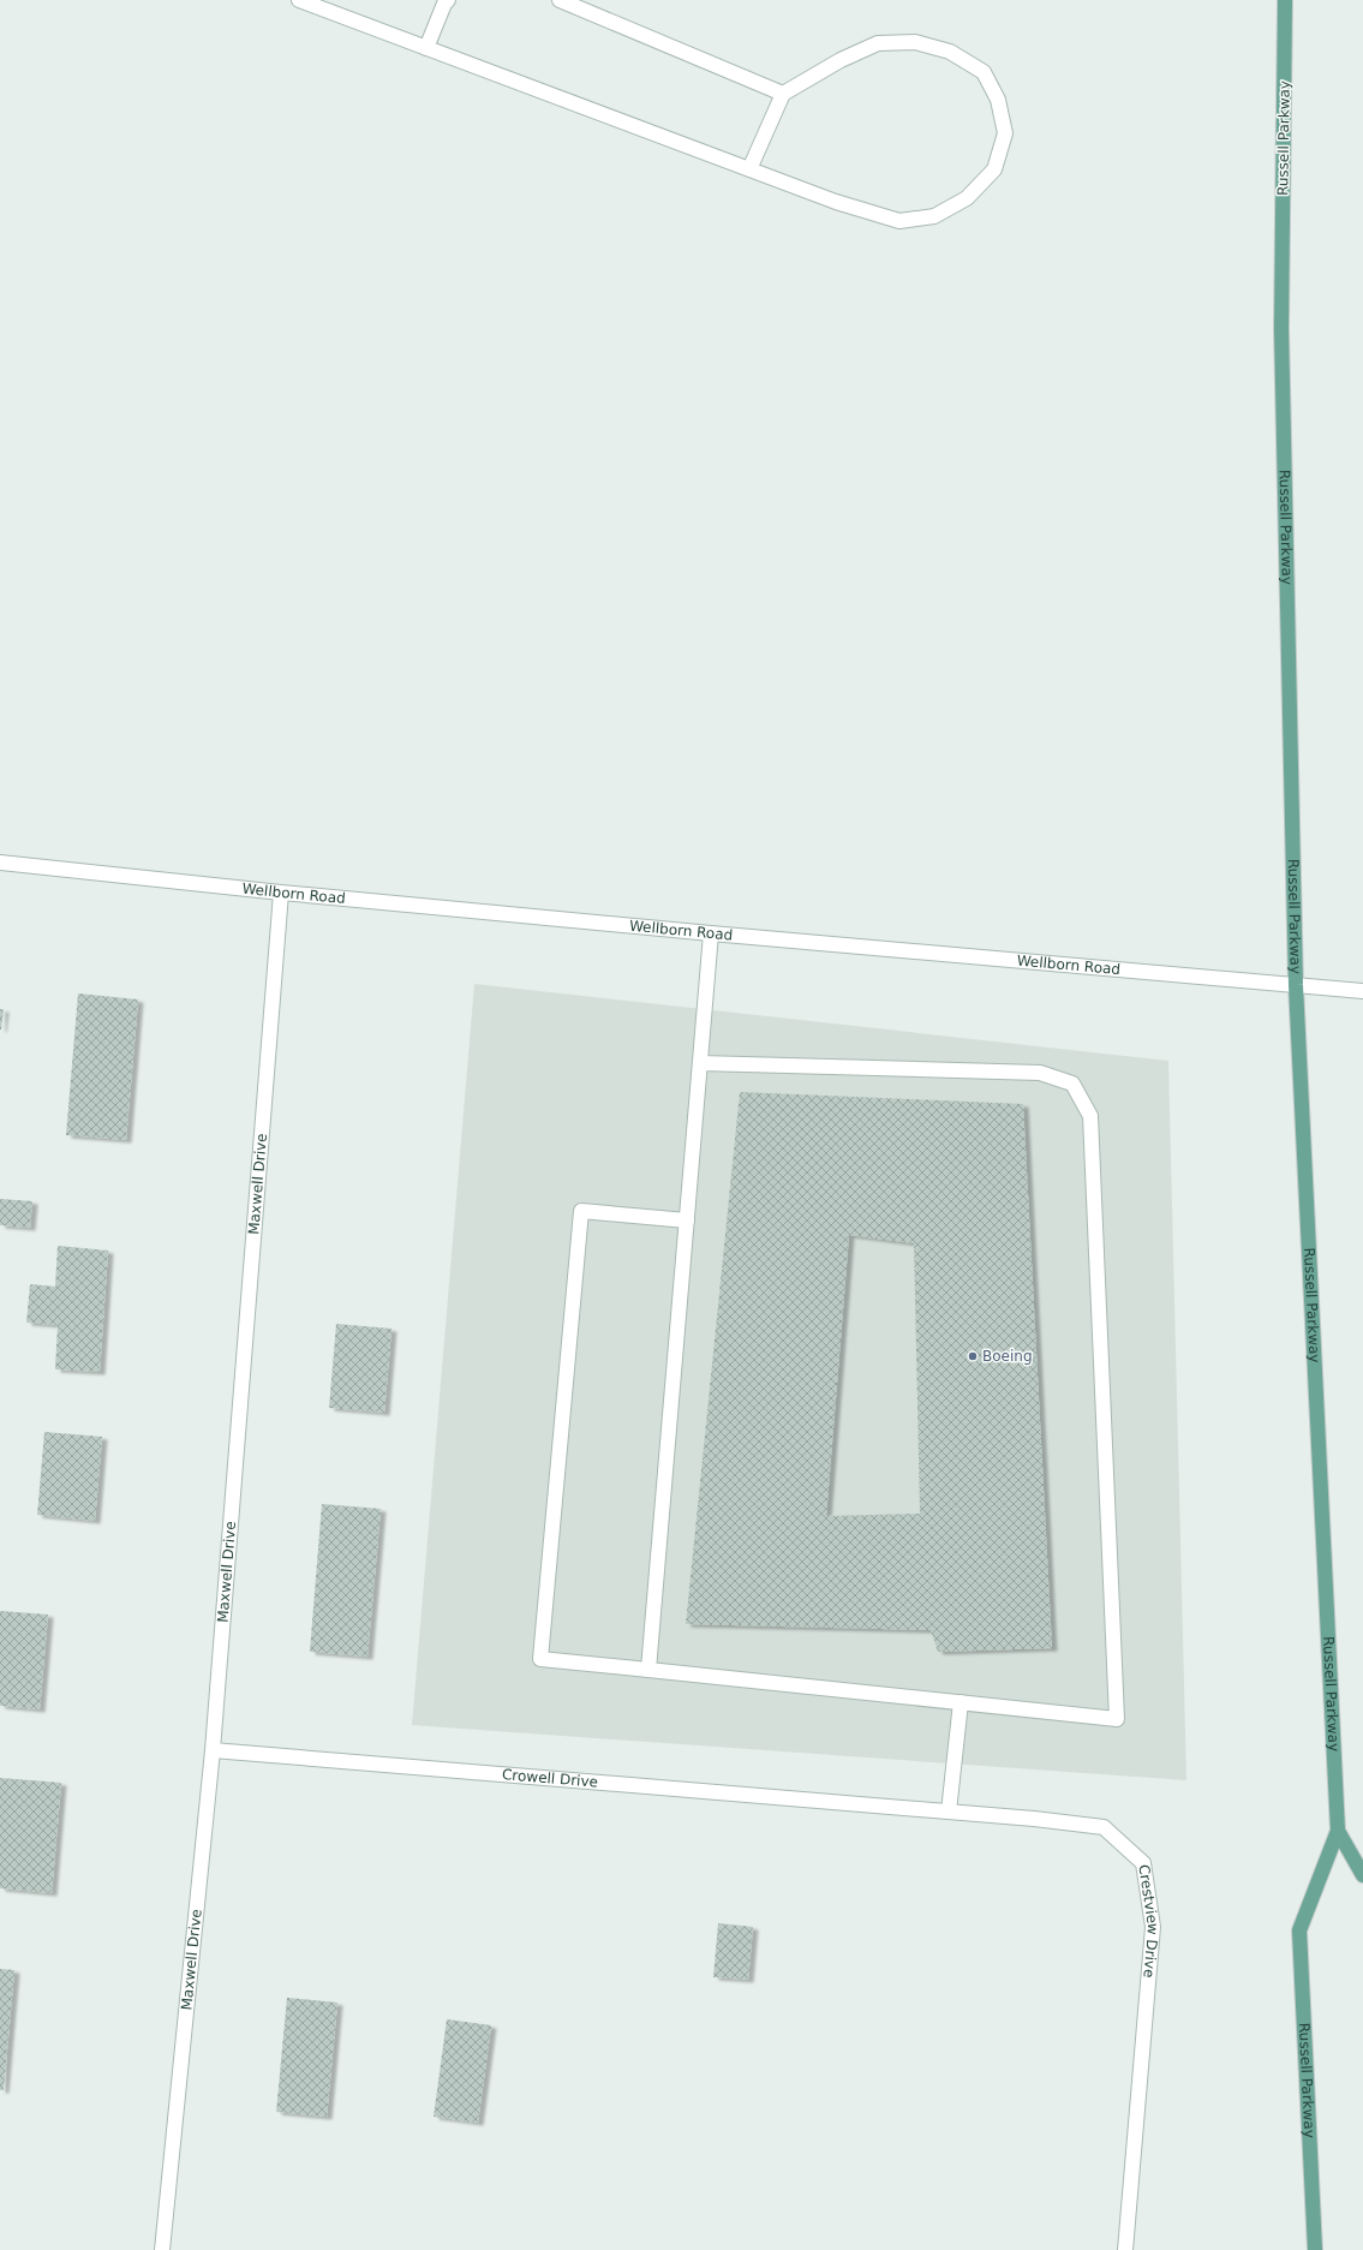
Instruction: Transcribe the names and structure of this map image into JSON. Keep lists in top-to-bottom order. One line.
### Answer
{"streets":{"main road":["Russell Parkway"],"street":["Wellborn Road","Maxwell Drive","Crowell Drive","Crestview Drive"]},"crossings":[["Russell Parkway","Wellborn Road"],["Wellborn Road","Maxwell Drive"],["Maxwell Drive","Crowell Drive"],["Crowell Drive","Crestview Drive"]],"places":["Boeing"]}
